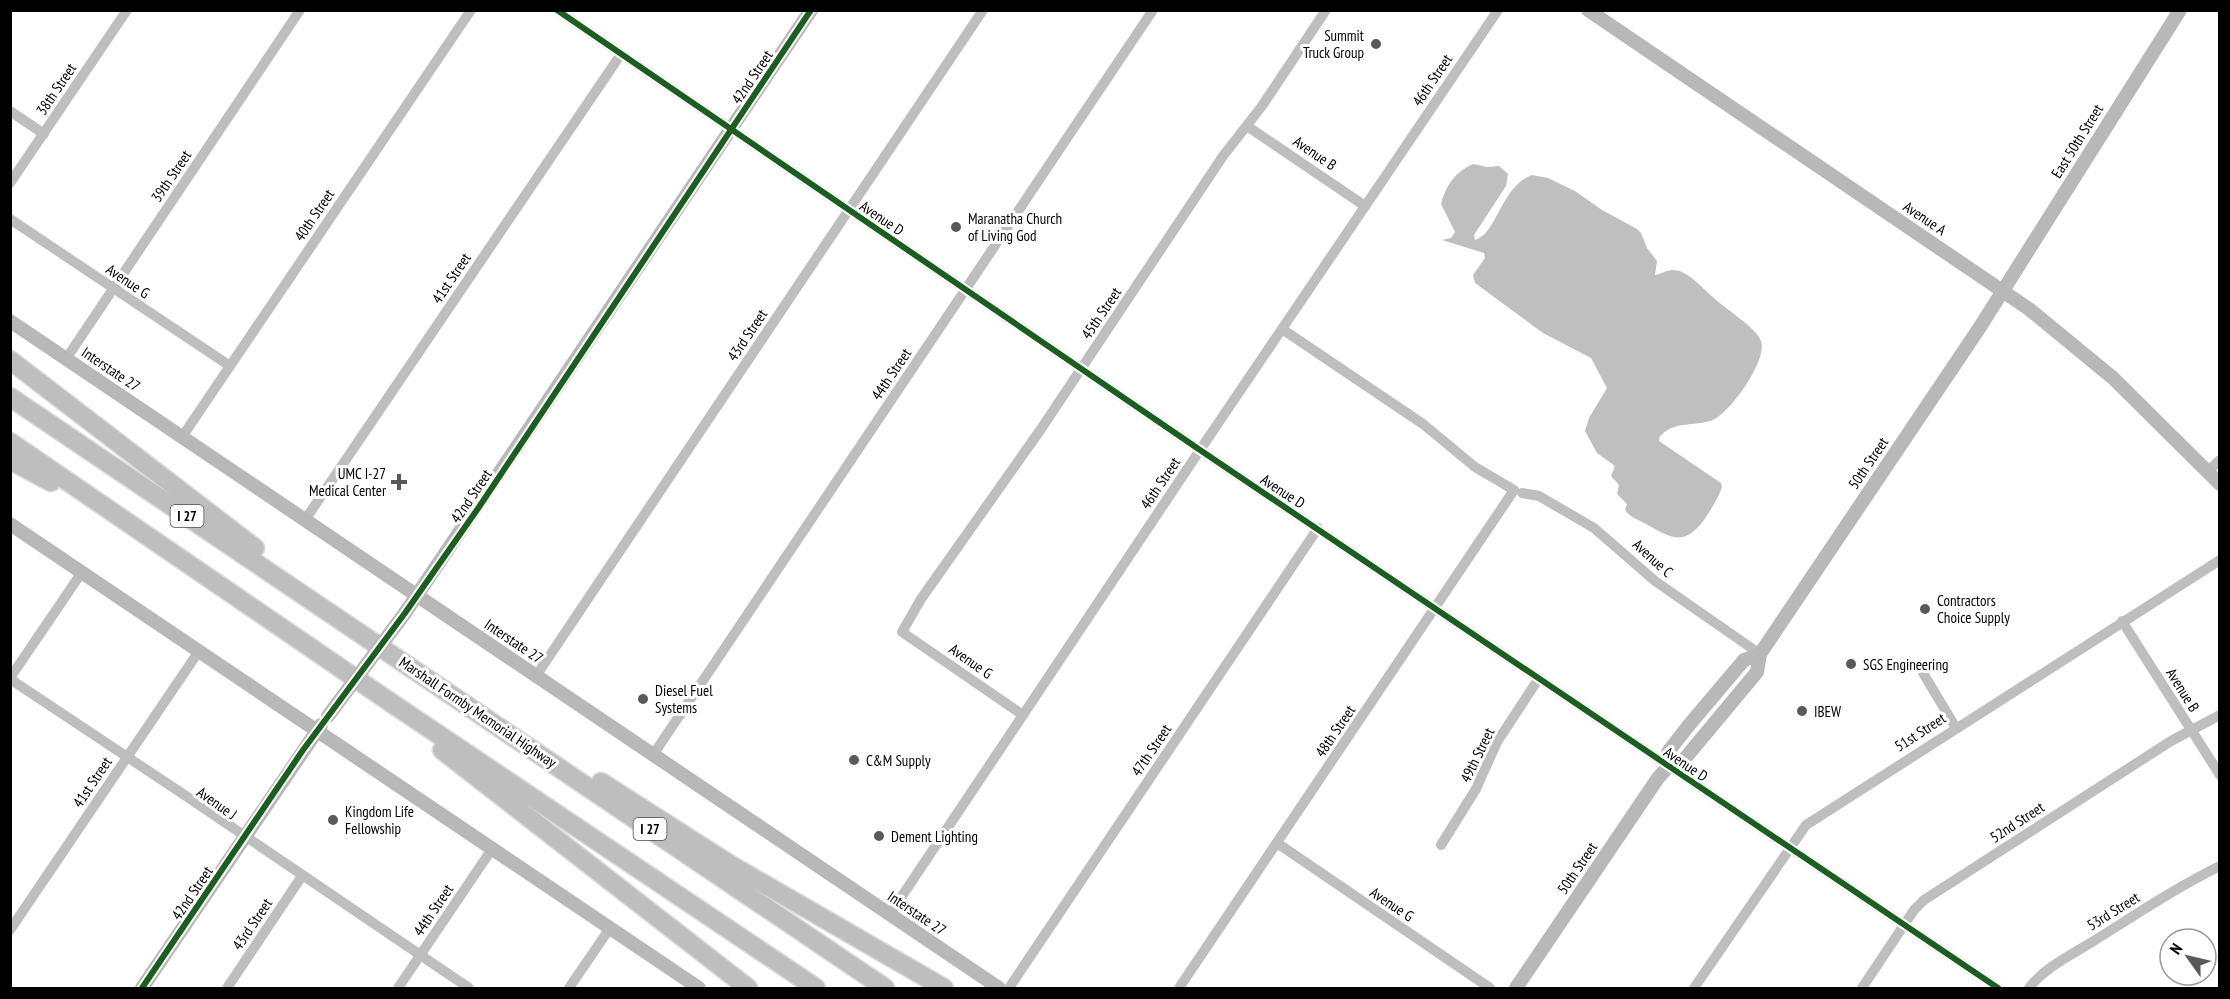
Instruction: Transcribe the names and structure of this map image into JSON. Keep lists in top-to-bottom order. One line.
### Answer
{"streets":{"highway":["I 27","Marshall Formby Memorial Highway"],"main road":["42nd Street","East 50th Street","Avenue A","Interstate 27","50th Street"],"street":["46th Street","38th Street","Avenue B","39th Street","40th Street","Avenue D","41st Street","Avenue G","45th Street","43rd Street","44th Street","Avenue C","48th Street","51st Street","47th Street","49th Street","Avenue J","52nd Street","53rd Street"]},"crossings":[["42nd Street","Avenue D"],["42nd Street","Interstate 27"],["42nd Street","Avenue J"],["46th Street","Avenue B"],["46th Street","Avenue D"],["46th Street","Avenue G"],["46th Street","Interstate 27"],["46th Street","Avenue C"],["East 50th Street","Avenue A"],["East 50th Street","50th Street"],["Avenue B","45th Street"],["Avenue B","51st Street"],["Avenue B","52nd Street"],["39th Street","Avenue G"],["39th Street","Interstate 27"],["40th Street","Avenue G"],["40th Street","Interstate 27"],["Avenue D","41st Street"],["Avenue D","45th Street"],["Avenue D","43rd Street"],["Avenue D","44th Street"],["Avenue D","50th Street"],["Avenue D","48th Street"],["Avenue D","51st Street"],["Avenue D","47th Street"],["Avenue D","49th Street"],["Avenue D","52nd Street"],["Avenue A","50th Street"],["41st Street","Interstate 27"],["41st Street","Avenue J"],["Avenue G","45th Street"],["Avenue G","48th Street"],["43rd Street","Interstate 27"],["43rd Street","Avenue J"],["Interstate 27","44th Street"],["44th Street","Avenue J"],["50th Street","Avenue C"],["Avenue C","48th Street"]],"places":{"other":["Summit Truck Group","Maranatha Church of Living God","Contractors Choice Supply","SGS Engineering","Diesel Fuel Systems","IBEW","C&M Supply","Kingdom Life Fellowship","Dement Lighting"],"health":["UMC I-27 Medical Center"]},"north":"top left"}
